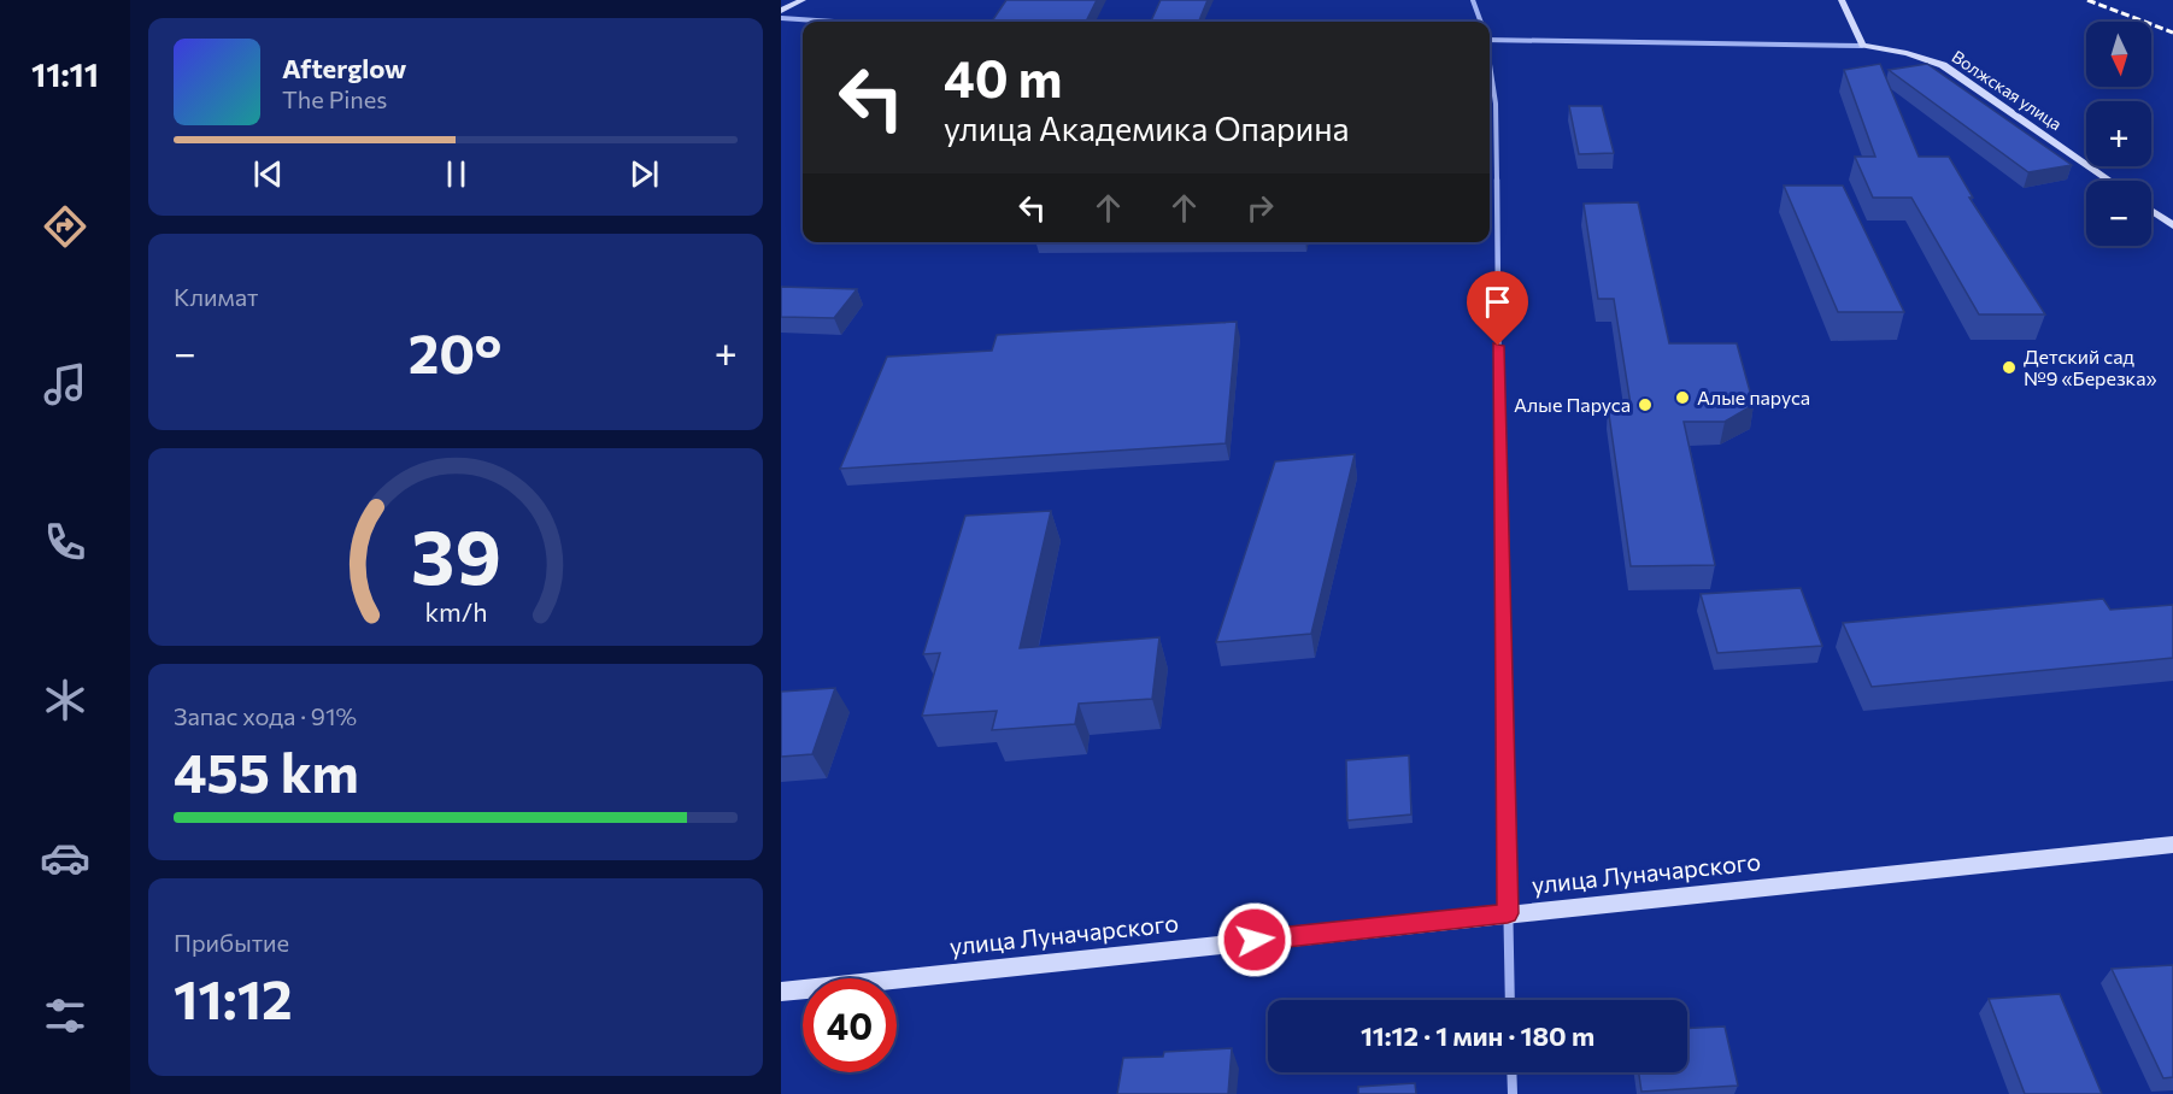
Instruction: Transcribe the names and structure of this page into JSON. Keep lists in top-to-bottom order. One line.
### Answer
{"streets":{"street":["Волжская улица","улица Луначарского"]},"places":["Детский сад №9 «Березка»","Алые паруса","Алые Паруса"],"north":"bottom","page":{"tabs":"11:11","map_buttons":["+","−"],"turn":["40 m","улица Академика Опарина"],"song":["Afterglow","The Pines"],"tile":["Климат",["Запас хода · 91%","455 km"],["Прибытие","11:12"]],"heat":["−","20°","+"],"limit":"40","trip":"11:12 · 1 мин · 180 m","gauge":["39","km/h"]}}
